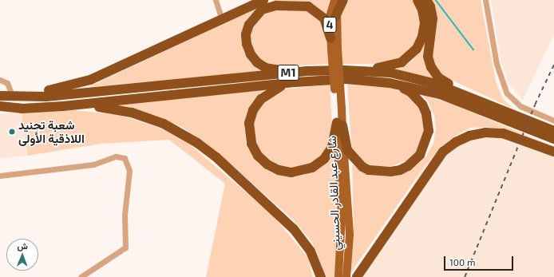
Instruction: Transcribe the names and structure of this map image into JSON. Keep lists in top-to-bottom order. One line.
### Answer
{"streets":{"highway":["M1"],"main road":["4","شارع عبد القادر الحسيني"]},"crossings":[["4","شارع عبد القادر الحسيني"]],"places":["شعبة تجنيد اللاذقية الأولى"],"scale_bar":"100 m","north":"top"}
